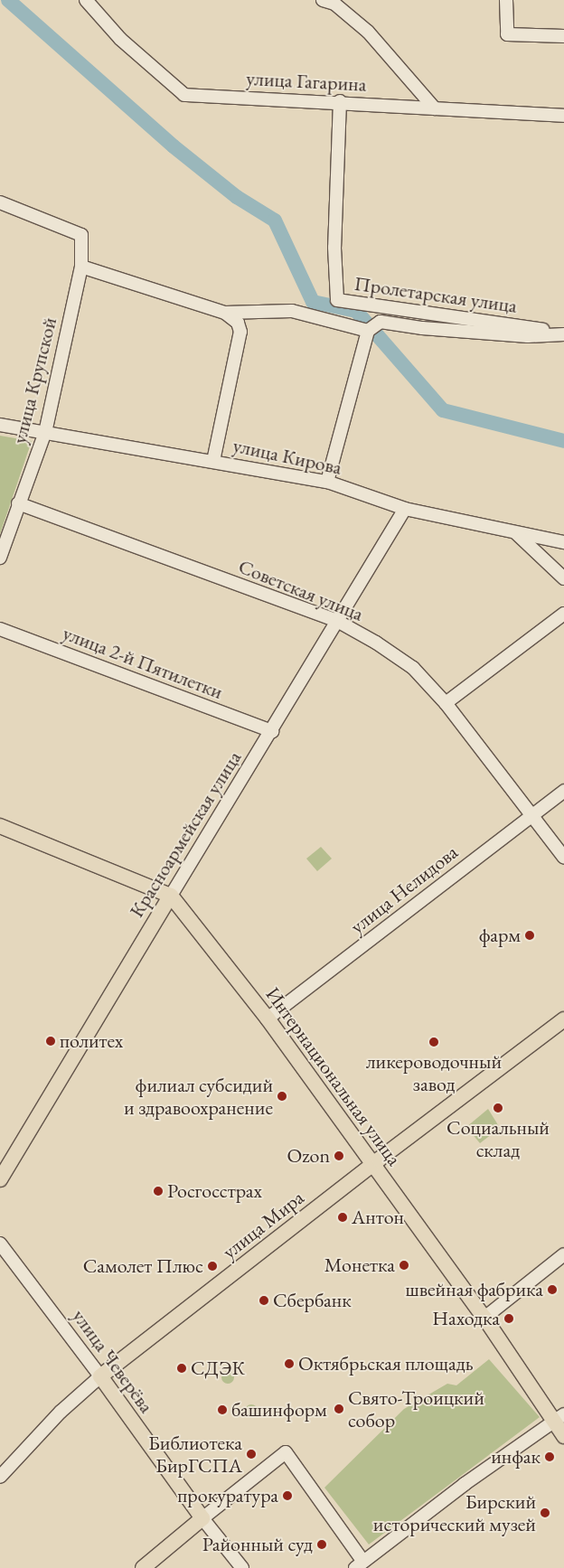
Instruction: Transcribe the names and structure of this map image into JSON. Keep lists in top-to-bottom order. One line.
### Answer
{"streets":{"main road":["Красноармейская улица","Интернациональная улица","улица Мира","улица Чеверёва"],"street":["улица Гагарина","Пролетарская улица","улица Крупской","улица Кирова","Советская улица","улица 2-й Пятилетки","улица Нелидова"]},"crossings":[["улица Гагарина","Пролетарская улица"],["улица Крупской","улица Кирова"],["улица Крупской","Советская улица"],["улица Кирова","Красноармейская улица"],["Советская улица","Красноармейская улица"],["Советская улица","улица Нелидова"],["улица 2-й Пятилетки","Красноармейская улица"],["Красноармейская улица","Интернациональная улица"],["улица Нелидова","Интернациональная улица"],["Интернациональная улица","улица Мира"],["улица Мира","улица Чеверёва"]],"places":["фарм","политех","ликероводочный завод","филиал субсидий и здравоохранение","Социальный склад","Ozon","Росгосстрах","Антон","Монетка","Самолет Плюс","швейная фабрика","Сбербанк","Находка","Октябрьская площадь","СДЭК","Свято-Троицкий собор","башинформ","Библиотека БирГСПА","инфак","прокуратура","Бирский исторический музей","Районный суд"]}
